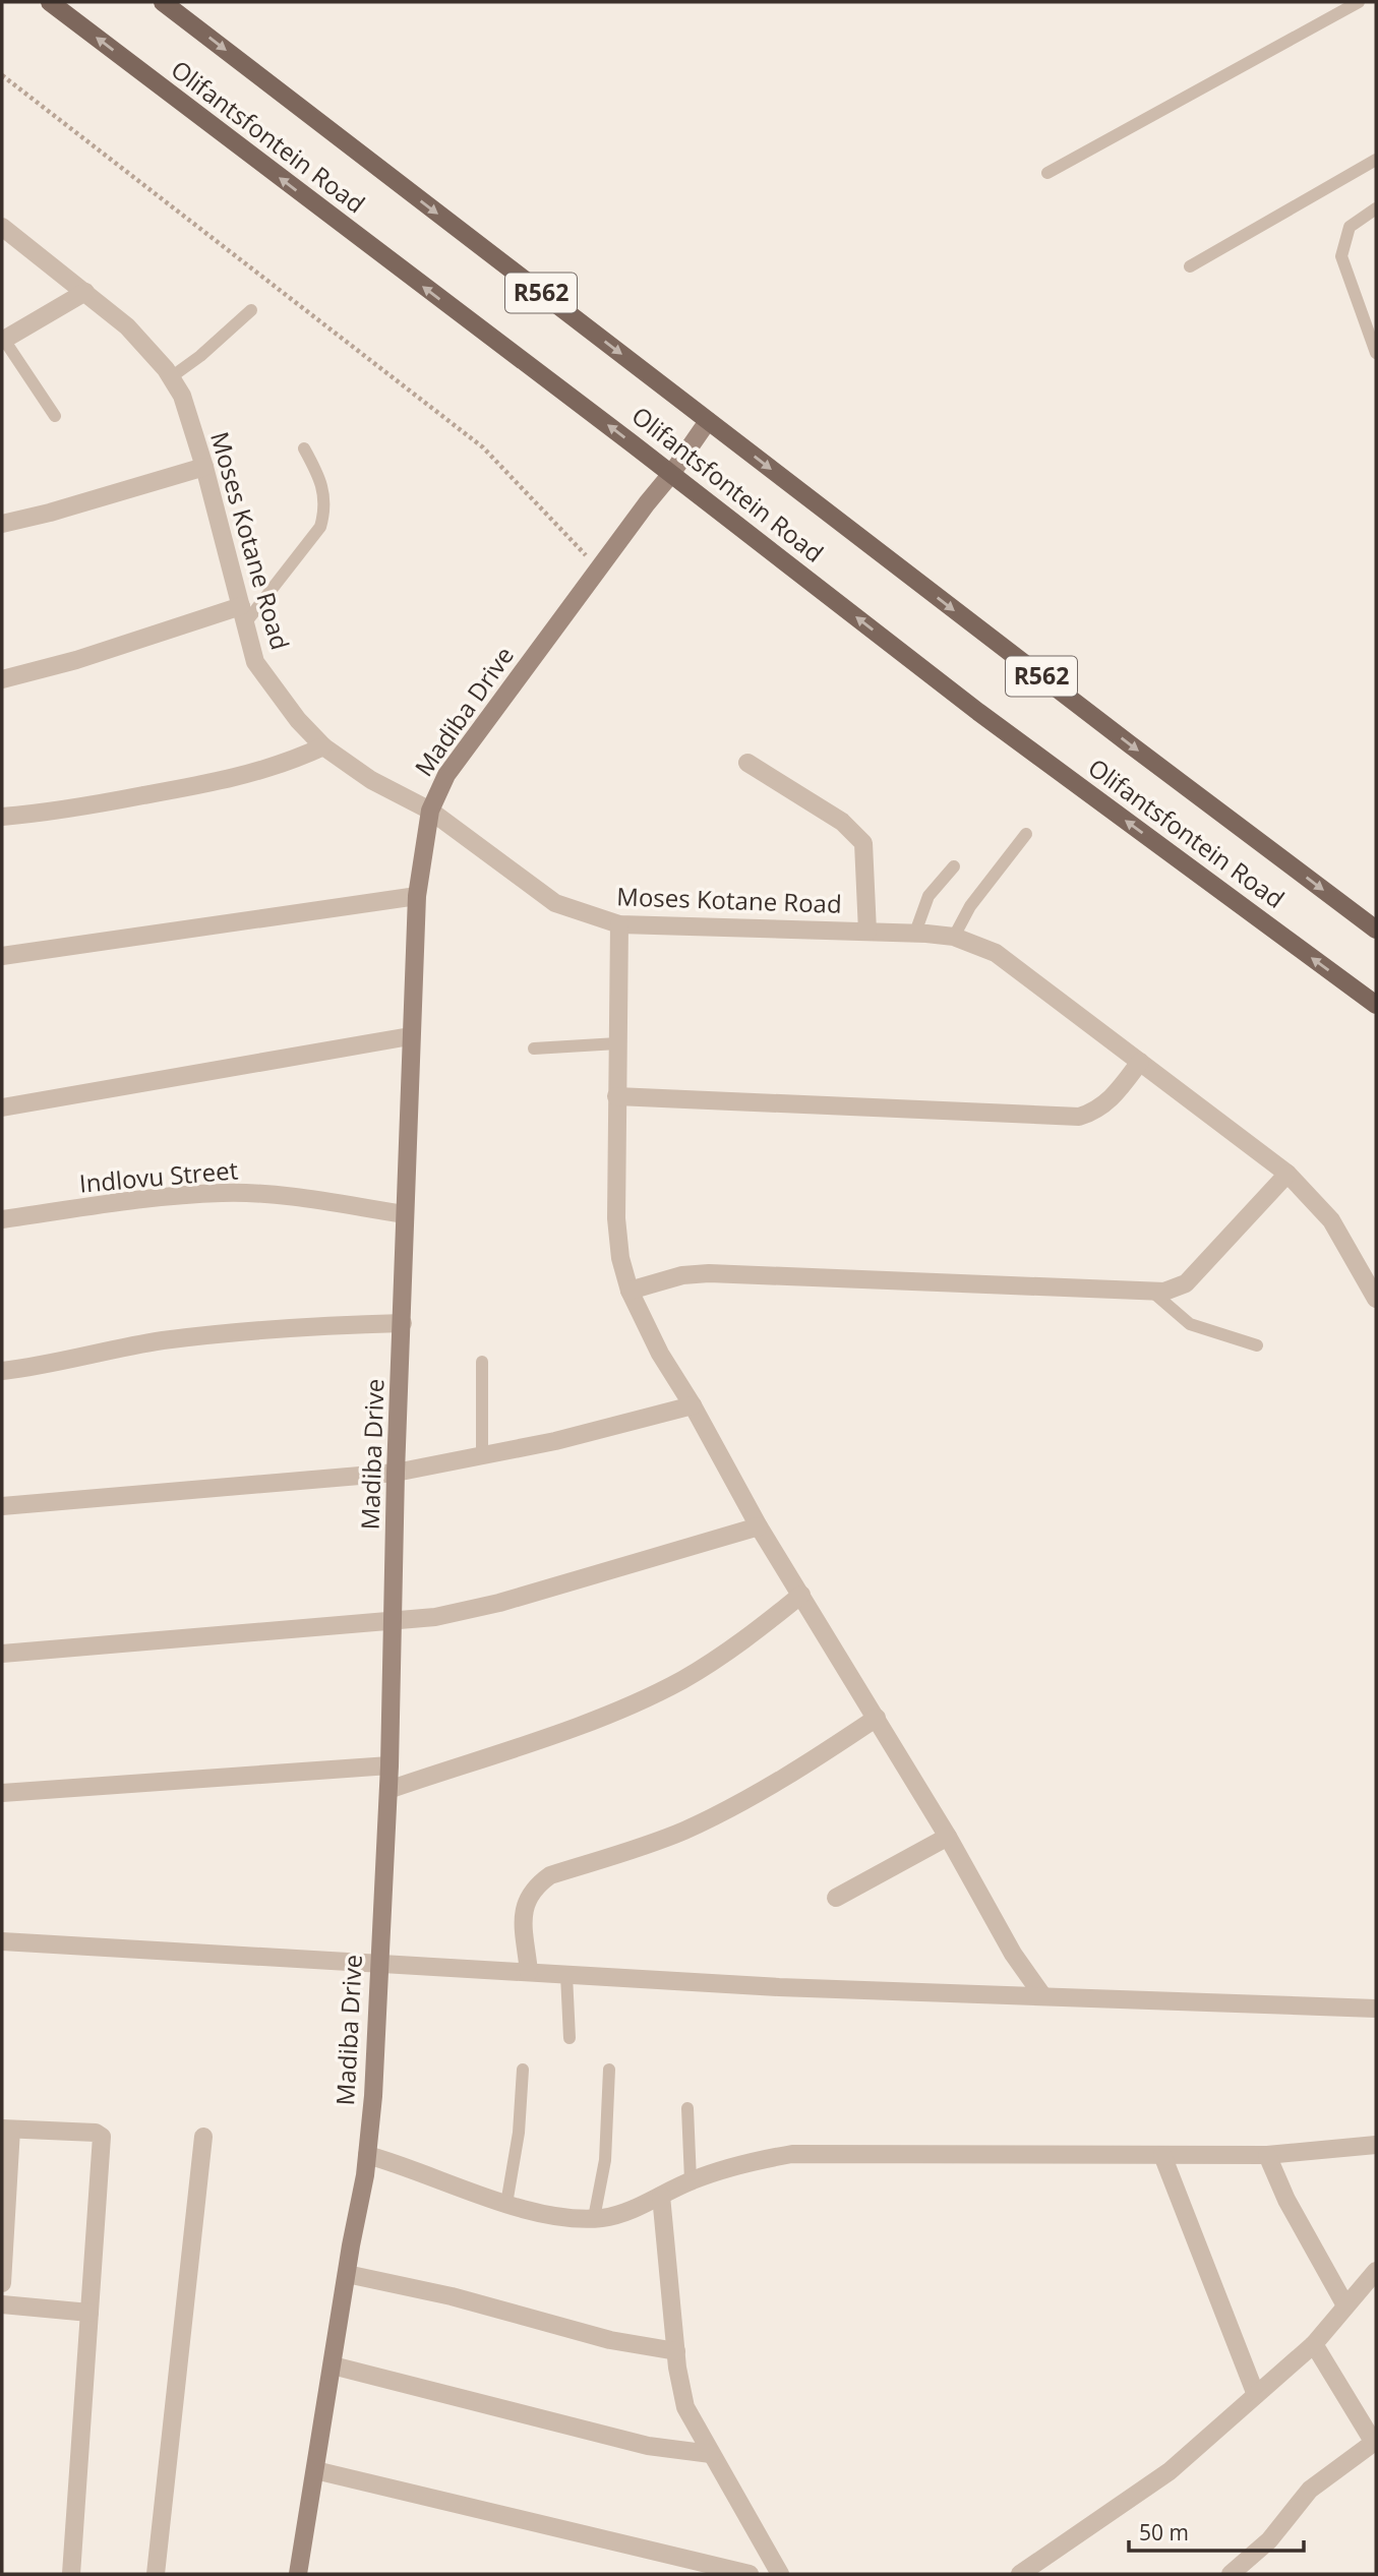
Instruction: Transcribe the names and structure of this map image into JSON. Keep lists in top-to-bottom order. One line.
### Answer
{"streets":{"main road":["Olifantsfontein Road","R562"],"street":["Moses Kotane Road","Madiba Drive","Indlovu Street"]},"crossings":[["Olifantsfontein Road","Madiba Drive"],["Moses Kotane Road","Madiba Drive"],["Madiba Drive","Indlovu Street"]],"scale_bar":"50 m"}
